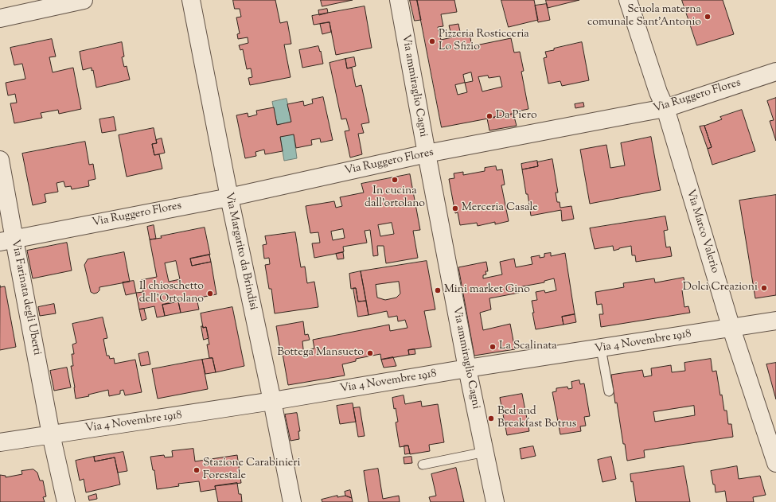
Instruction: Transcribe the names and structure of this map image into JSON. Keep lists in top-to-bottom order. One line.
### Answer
{"streets":{"street":["Via ammiraglio Cagni","Via Ruggero Flores","Via Marco Valerio","Via Margarito da Brindisi","Via Farinata degli Uberti","Via 4 Novembre 1918"]},"crossings":[["Via ammiraglio Cagni","Via Ruggero Flores"],["Via ammiraglio Cagni","Via 4 Novembre 1918"],["Via Ruggero Flores","Via Marco Valerio"],["Via Ruggero Flores","Via Margarito da Brindisi"],["Via Ruggero Flores","Via Farinata degli Uberti"],["Via Marco Valerio","Via 4 Novembre 1918"],["Via Margarito da Brindisi","Via 4 Novembre 1918"],["Via Farinata degli Uberti","Via 4 Novembre 1918"]],"places":["Scuola materna comunale Sant'Antonio","Pizzeria Rosticceria Lo Sfizio","Da Piero","In cucina dall'ortolano","Merceria Casale","Dolci Creazioni","Mini market Gino","Il chioschetto dell'Ortolano","La Scalinata","Bottega Mansueto","Bed and Breakfast Botrus","Stazione Carabinieri Forestale"]}
